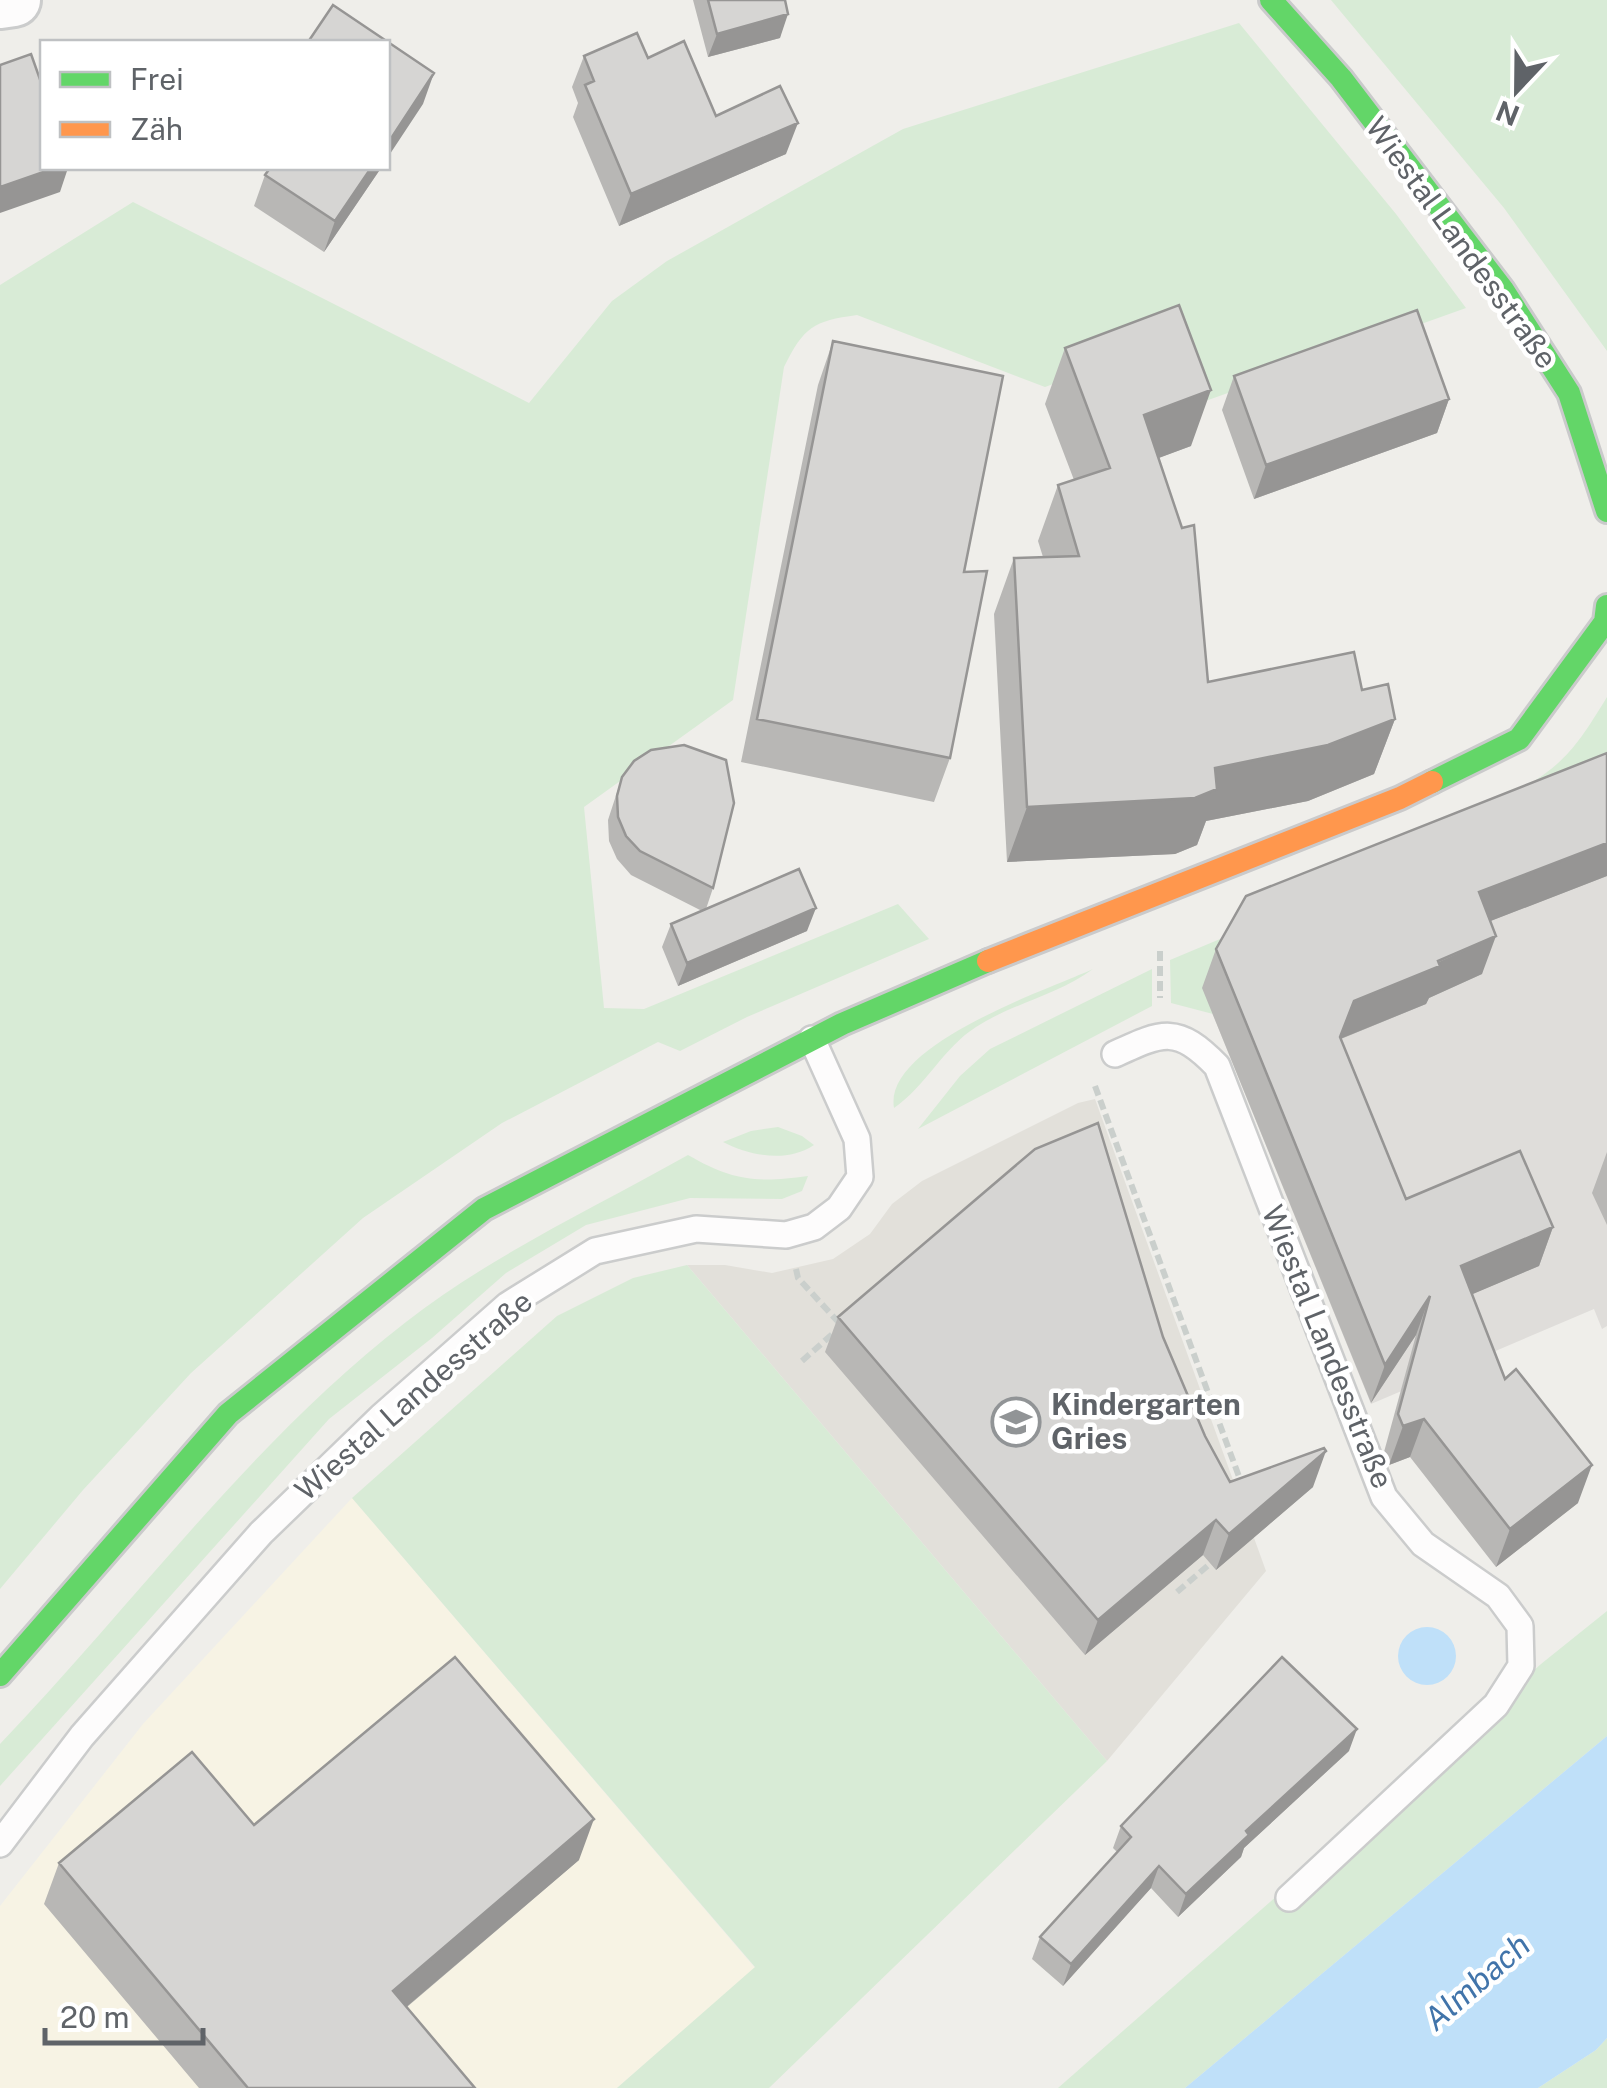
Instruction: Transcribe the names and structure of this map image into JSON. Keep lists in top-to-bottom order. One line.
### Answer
{"streets":{"main road":["Wiestal Landesstraße"]},"water":["Almbach"],"places":{"school or university":["Kindergarten Gries"]},"legend":["Frei","Zäh"],"scale_bar":"20 m","north":"bottom"}
